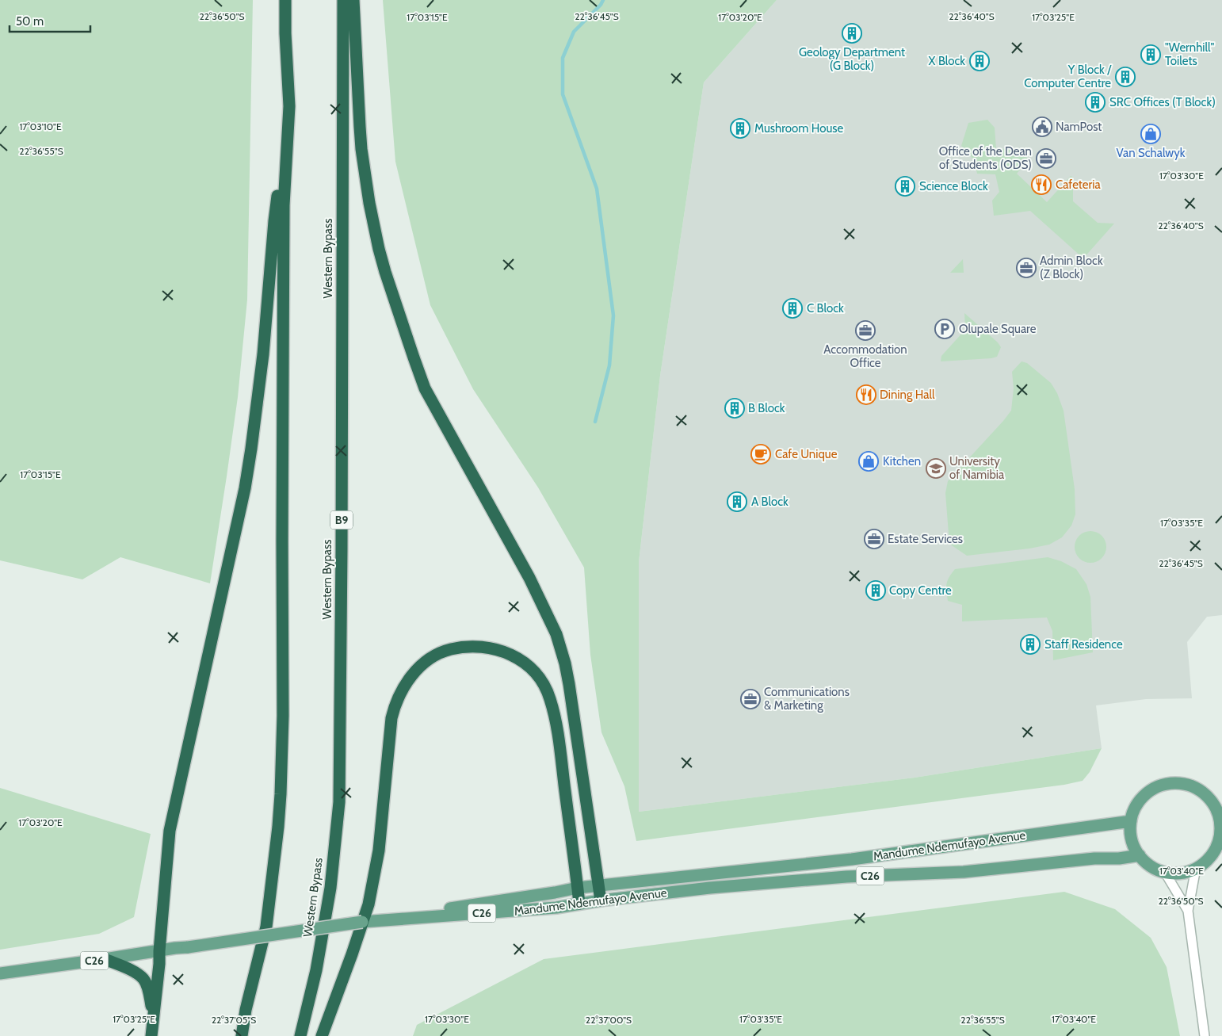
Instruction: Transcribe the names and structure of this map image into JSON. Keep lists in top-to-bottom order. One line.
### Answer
{"streets":{"highway":["Western Bypass","B9"],"main road":["Mandume Ndemufayo Avenue","C26"]},"crossings":[["Mandume Ndemufayo Avenue","C26"]],"places":{"building":["Geology Department (G Block)","\"Wernhill\" Toilets","X Block","Y Block / Computer Centre","SRC Offices (T Block)","Mushroom House","Science Block","C Block","B Block","A Block","Copy Centre","Staff Residence"],"public building":["NamPost"],"shop":["Van Schalwyk","Kitchen"],"office":["Office of the Dean of Students (ODS)","Admin Block (Z Block)","Accommodation Office","Estate Services","Communications & Marketing"],"restaurant":["Cafeteria","Dining Hall"],"parking":["Olupale Square"],"cafe":["Cafe Unique"],"school or university":["University of Namibia"]},"scale_bar":"50 m","coordinates":["22°36'40\"S","22°36'50\"S","22°36'45\"S","17°03'15\"E","17°03'20\"E","17°03'25\"E","17°03'10\"E","22°36'55\"S","17°03'30\"E","17°03'35\"E","17°03'40\"E","22°37'05\"S","22°37'00\"S"]}
